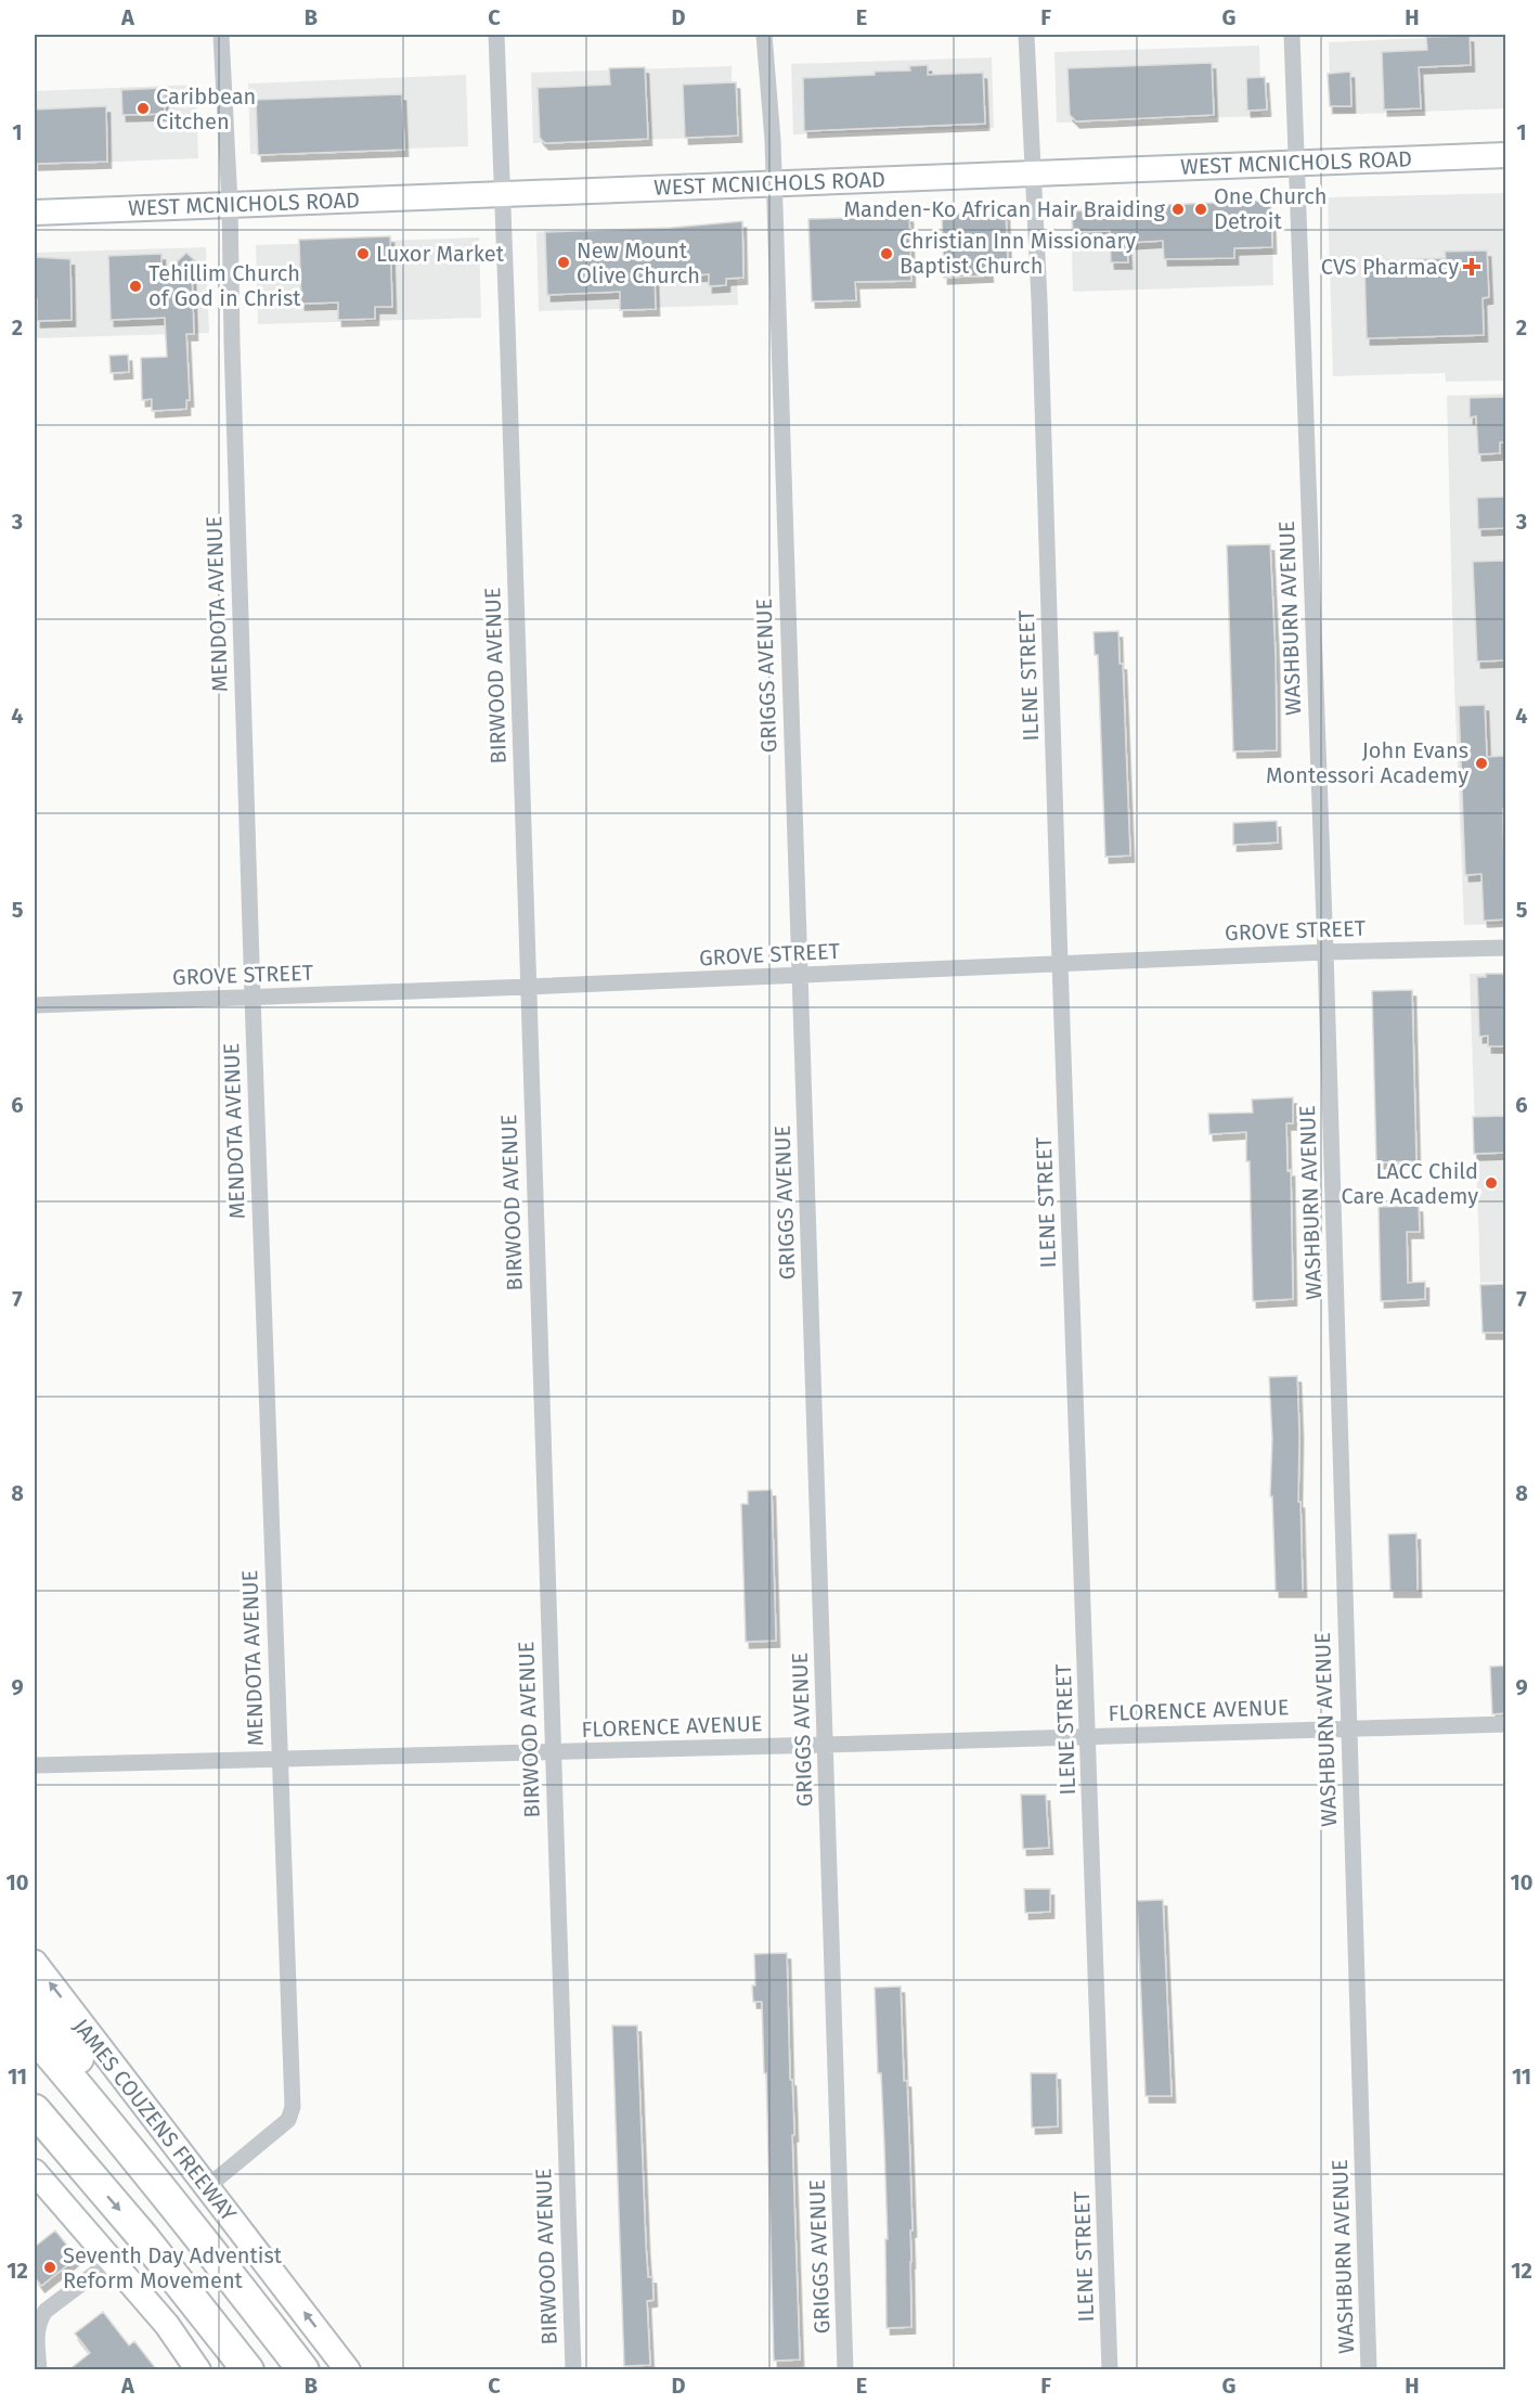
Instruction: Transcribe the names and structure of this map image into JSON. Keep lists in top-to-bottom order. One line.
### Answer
{"streets":{"main road":["WEST MCNICHOLS ROAD","JAMES COUZENS FREEWAY"],"street":["MENDOTA AVENUE","WASHBURN AVENUE","BIRWOOD AVENUE","GRIGGS AVENUE","ILENE STREET","GROVE STREET","FLORENCE AVENUE"]},"crossings":[["WEST MCNICHOLS ROAD","MENDOTA AVENUE"],["WEST MCNICHOLS ROAD","WASHBURN AVENUE"],["WEST MCNICHOLS ROAD","BIRWOOD AVENUE"],["WEST MCNICHOLS ROAD","GRIGGS AVENUE"],["WEST MCNICHOLS ROAD","ILENE STREET"],["MENDOTA AVENUE","GROVE STREET"],["MENDOTA AVENUE","FLORENCE AVENUE"],["MENDOTA AVENUE","JAMES COUZENS FREEWAY"],["WASHBURN AVENUE","GROVE STREET"],["WASHBURN AVENUE","FLORENCE AVENUE"],["BIRWOOD AVENUE","GROVE STREET"],["BIRWOOD AVENUE","FLORENCE AVENUE"],["GRIGGS AVENUE","GROVE STREET"],["GRIGGS AVENUE","FLORENCE AVENUE"],["ILENE STREET","GROVE STREET"],["ILENE STREET","FLORENCE AVENUE"]],"places":{"other":["Caribbean Citchen","Manden-Ko African Hair Braiding","One Church Detroit","Luxor Market","Christian Inn Missionary Baptist Church","New Mount Olive Church","Tehillim Church of God in Christ","John Evans Montessori Academy","LACC Child Care Academy","Seventh Day Adventist Reform Movement"],"health":["CVS Pharmacy"]},"grid":{"columns":["A","B","C","D","E","F","G","H"],"rows":["1","2","3","4","5","6","7","8","9","10","11","12"]}}
